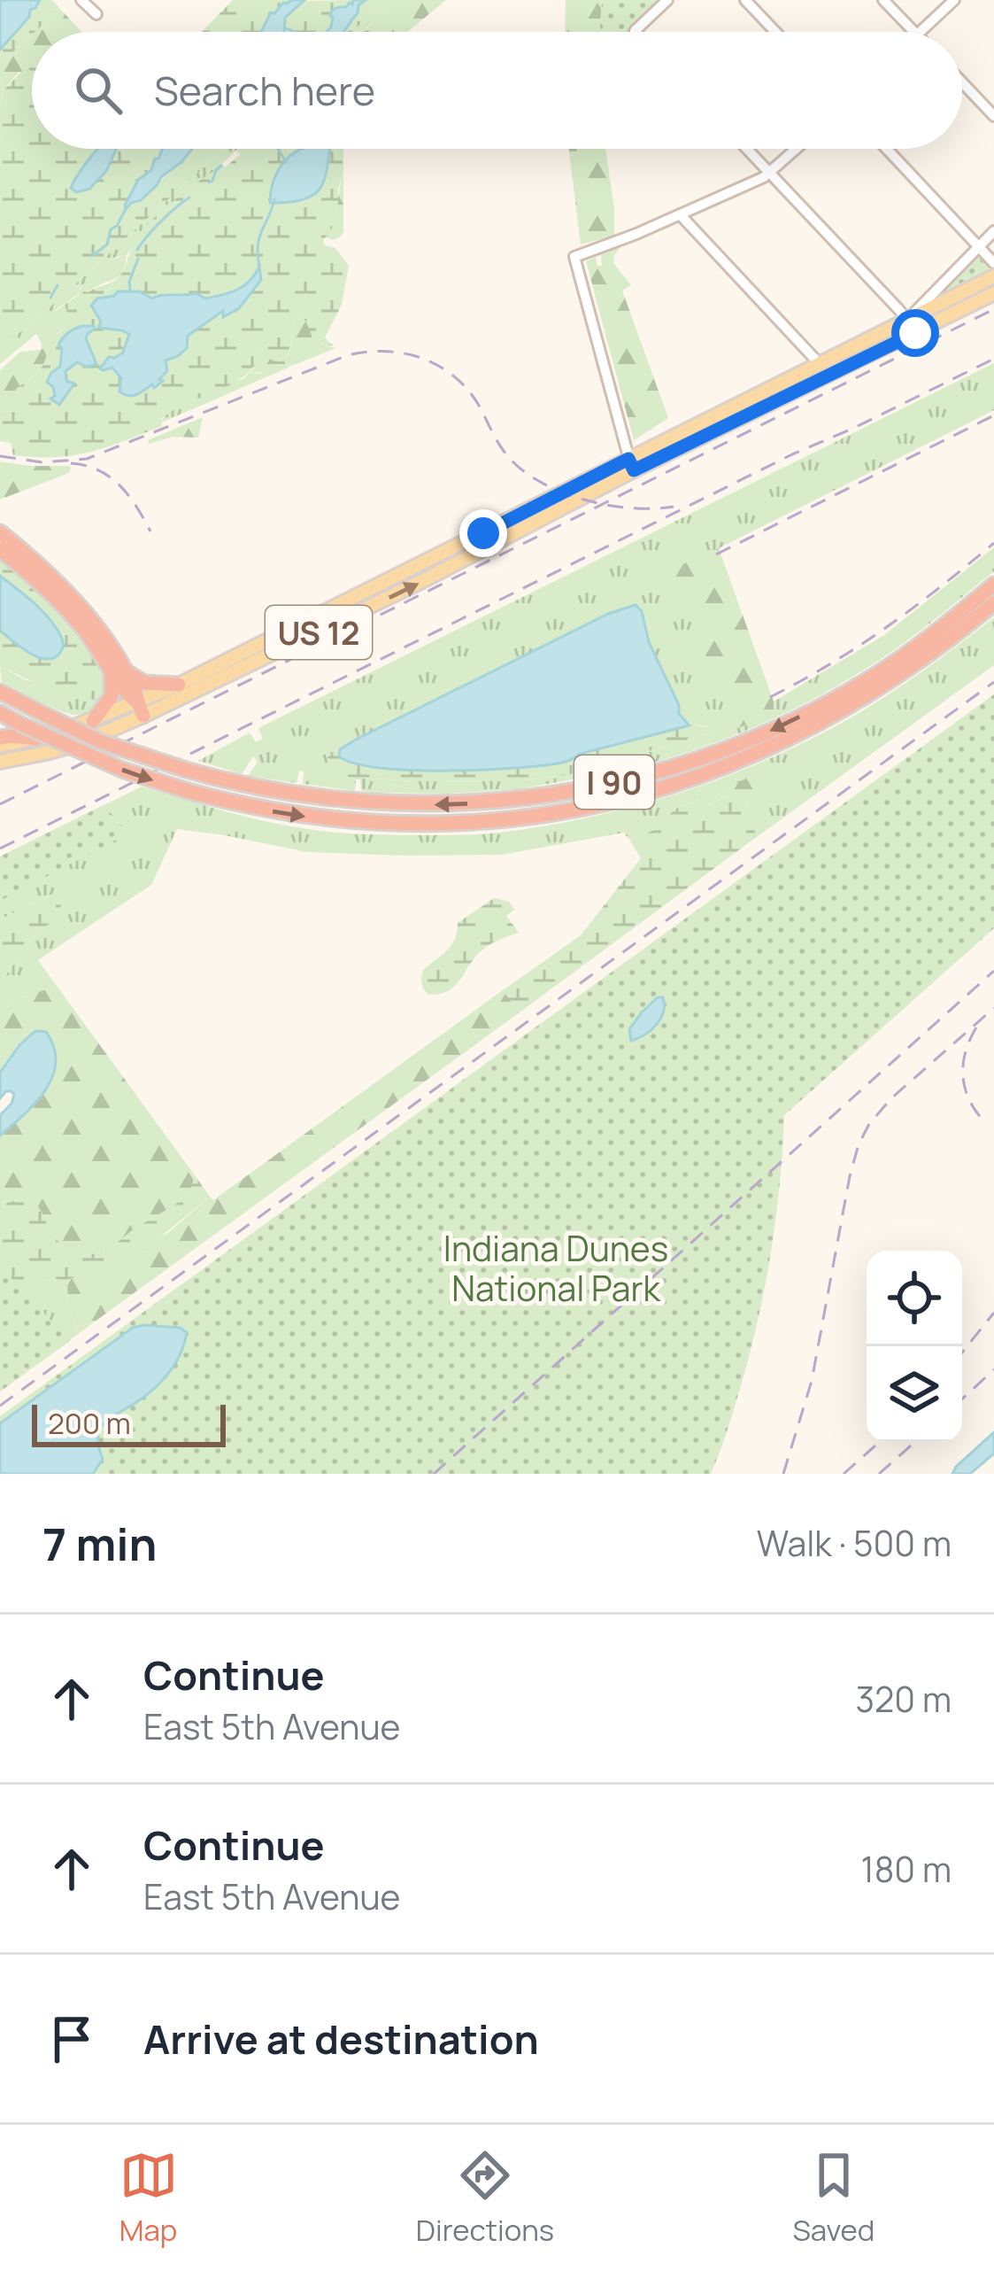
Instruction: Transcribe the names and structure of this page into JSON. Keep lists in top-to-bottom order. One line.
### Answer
{"streets":{"highway":["I 90"],"main road":["US 12"]},"parks":["Indiana Dunes National Park"],"scale_bar":"200 m","page":{"search":"Search here","scale":"200 m","heading":["7 min","Walk · 500 m"],"list":[["Continue","East 5th Avenue","320 m"],["Continue","East 5th Avenue","180 m"],"Arrive at destination"],"nav":["Map","Directions","Saved"]}}
